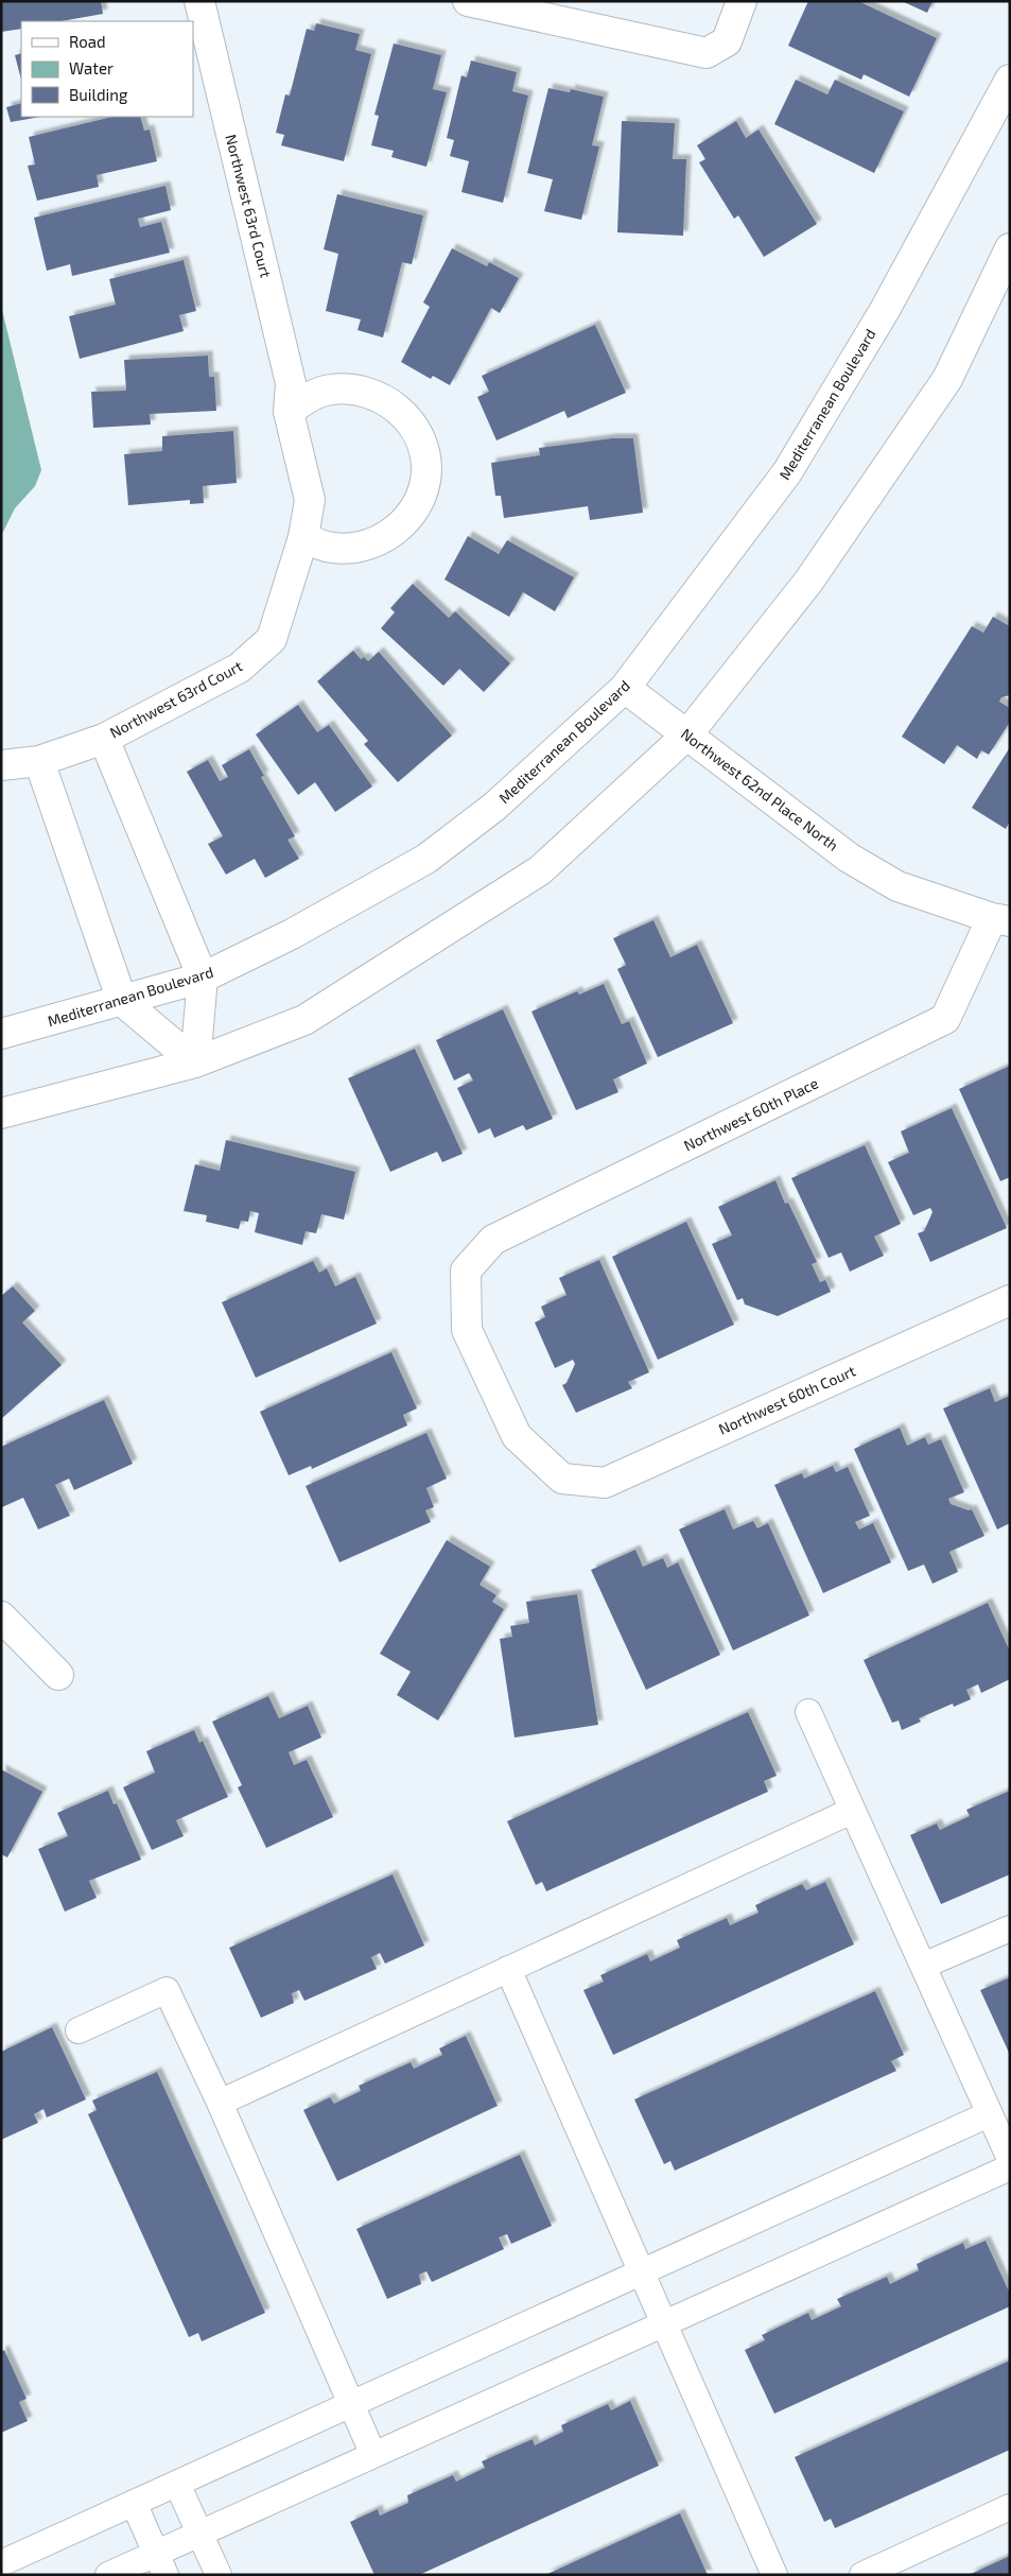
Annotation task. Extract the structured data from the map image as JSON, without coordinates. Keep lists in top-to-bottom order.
{
  "streets": {
    "street": [
      "Northwest 63rd Court",
      "Mediterranean Boulevard",
      "Northwest 62nd Place North",
      "Northwest 60th Place",
      "Northwest 60th Court"
    ]
  },
  "crossings": [
    ["Mediterranean Boulevard", "Northwest 62nd Place North"],
    ["Northwest 62nd Place North", "Northwest 60th Place"],
    ["Northwest 60th Place", "Northwest 60th Court"]
  ],
  "legend": ["Road", "Water", "Building"]
}
